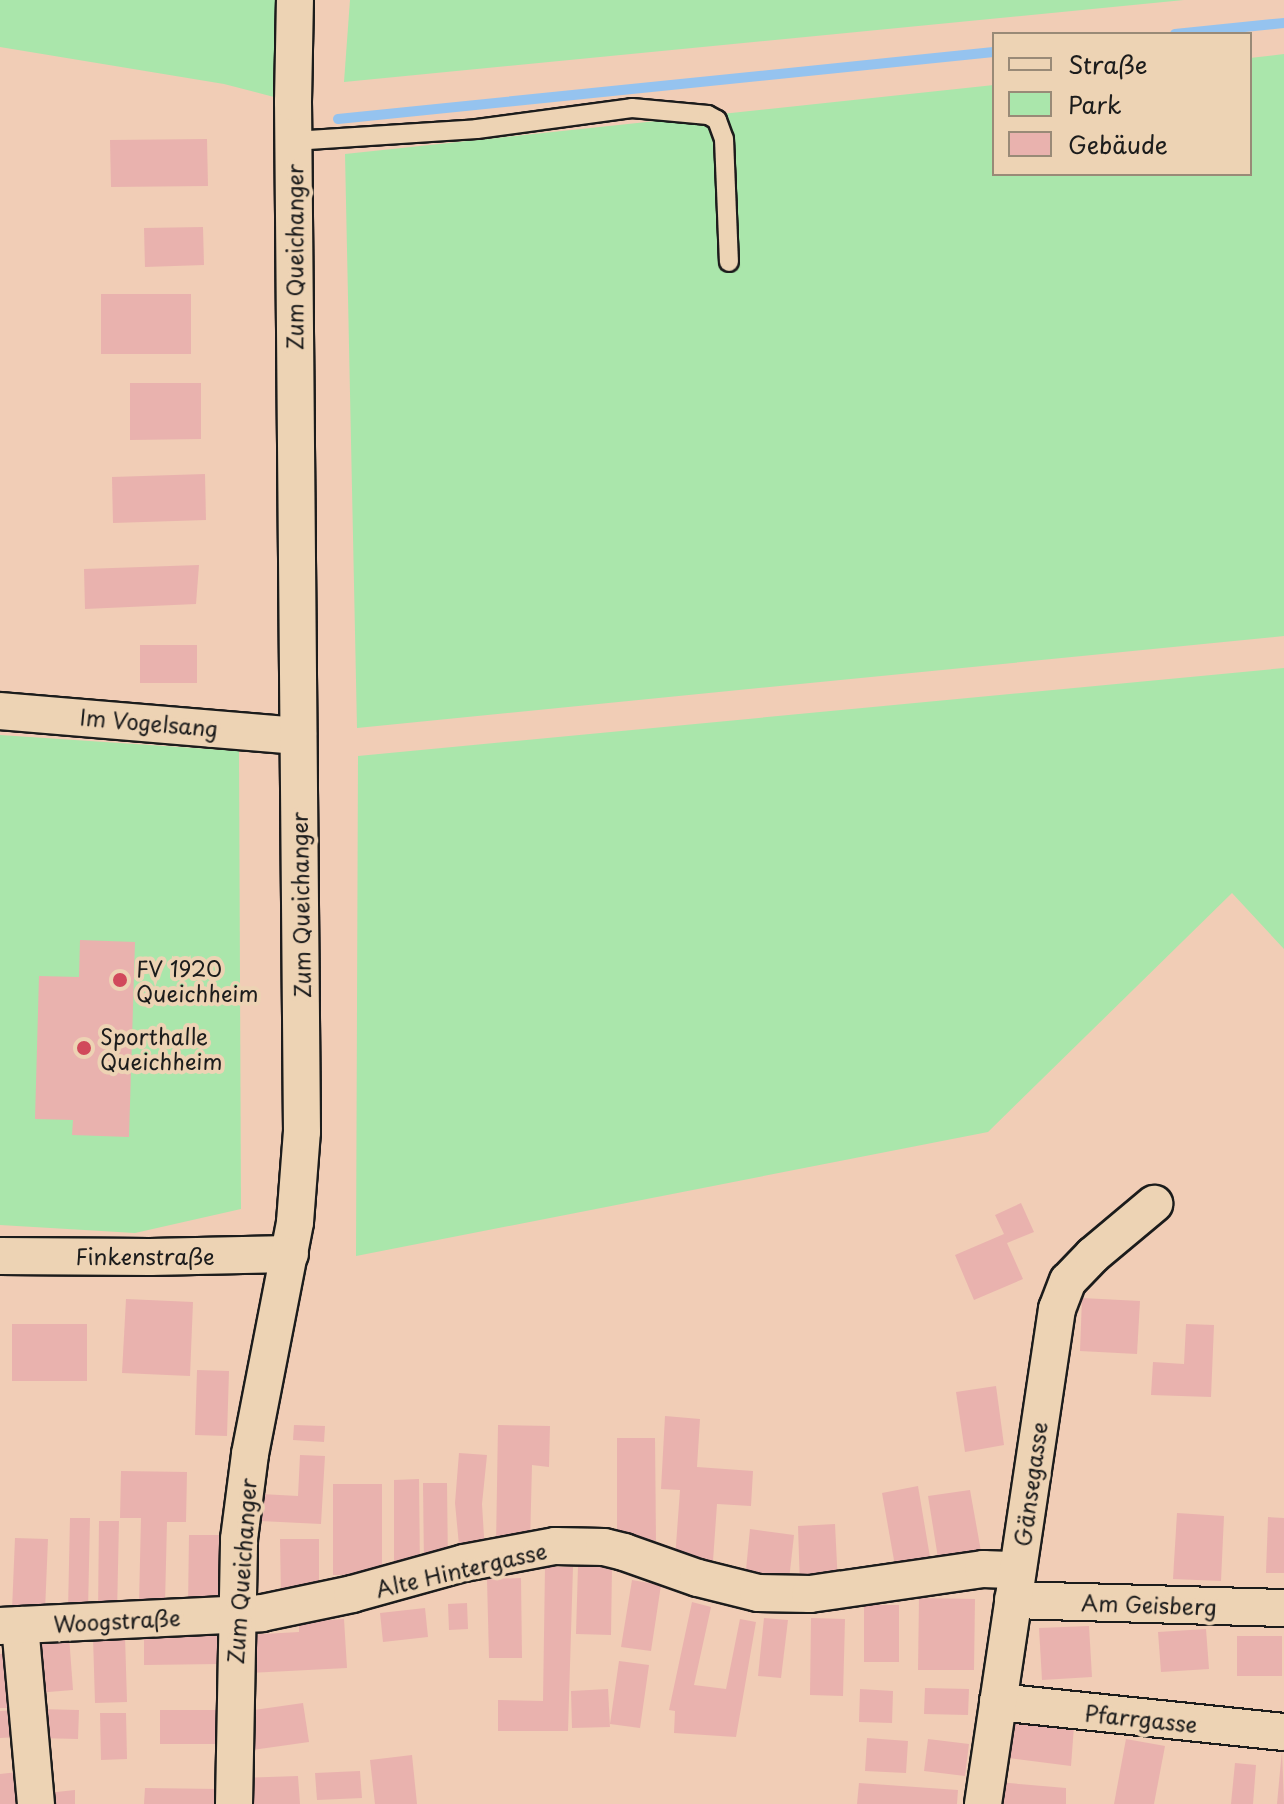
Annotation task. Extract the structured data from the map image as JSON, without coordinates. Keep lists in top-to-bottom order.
{
  "streets": {
    "street": [
      "Zum Queichanger",
      "Im Vogelsang",
      "Finkenstraße",
      "Gänsegasse",
      "Alte Hintergasse",
      "Am Geisberg",
      "Woogstraße",
      "Pfarrgasse"
    ]
  },
  "crossings": [
    ["Zum Queichanger", "Im Vogelsang"],
    ["Zum Queichanger", "Finkenstraße"],
    ["Zum Queichanger", "Alte Hintergasse"],
    ["Zum Queichanger", "Woogstraße"],
    ["Gänsegasse", "Alte Hintergasse"],
    ["Gänsegasse", "Am Geisberg"],
    ["Gänsegasse", "Pfarrgasse"],
    ["Alte Hintergasse", "Am Geisberg"],
    ["Alte Hintergasse", "Woogstraße"]
  ],
  "places": ["FV 1920 Queichheim", "Sporthalle Queichheim"],
  "legend": ["Straße", "Park", "Gebäude"]
}
